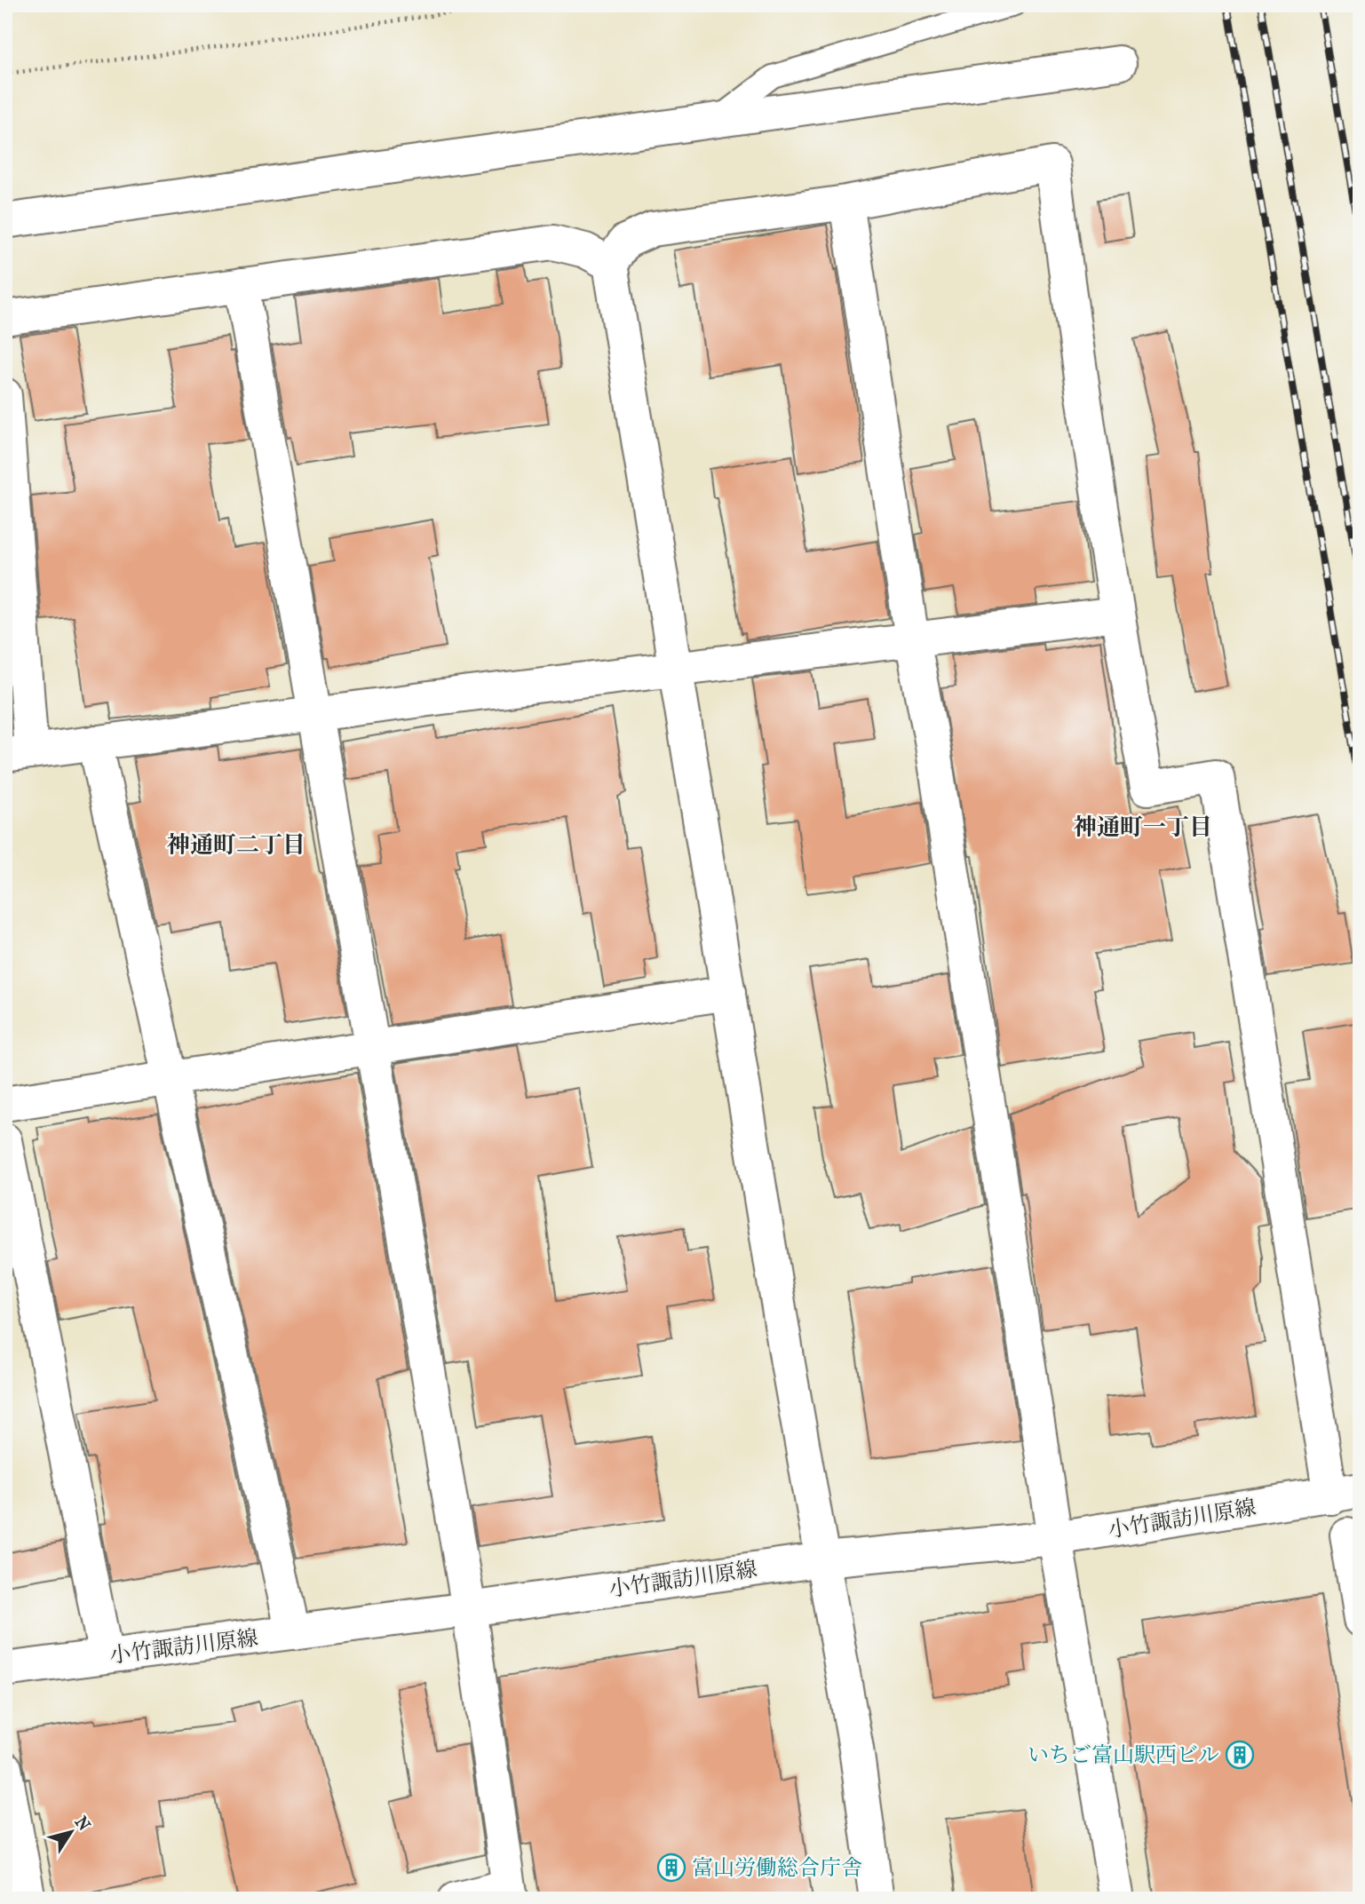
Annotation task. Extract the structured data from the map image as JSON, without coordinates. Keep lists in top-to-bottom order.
{
  "streets": {
    "street": ["小竹諏訪川原線"]
  },
  "districts": ["神通町一丁目", "神通町二丁目"],
  "places": {
    "building": ["いちご富山駅西ビル", "富山労働総合庁舎"]
  },
  "north": "top right"
}
